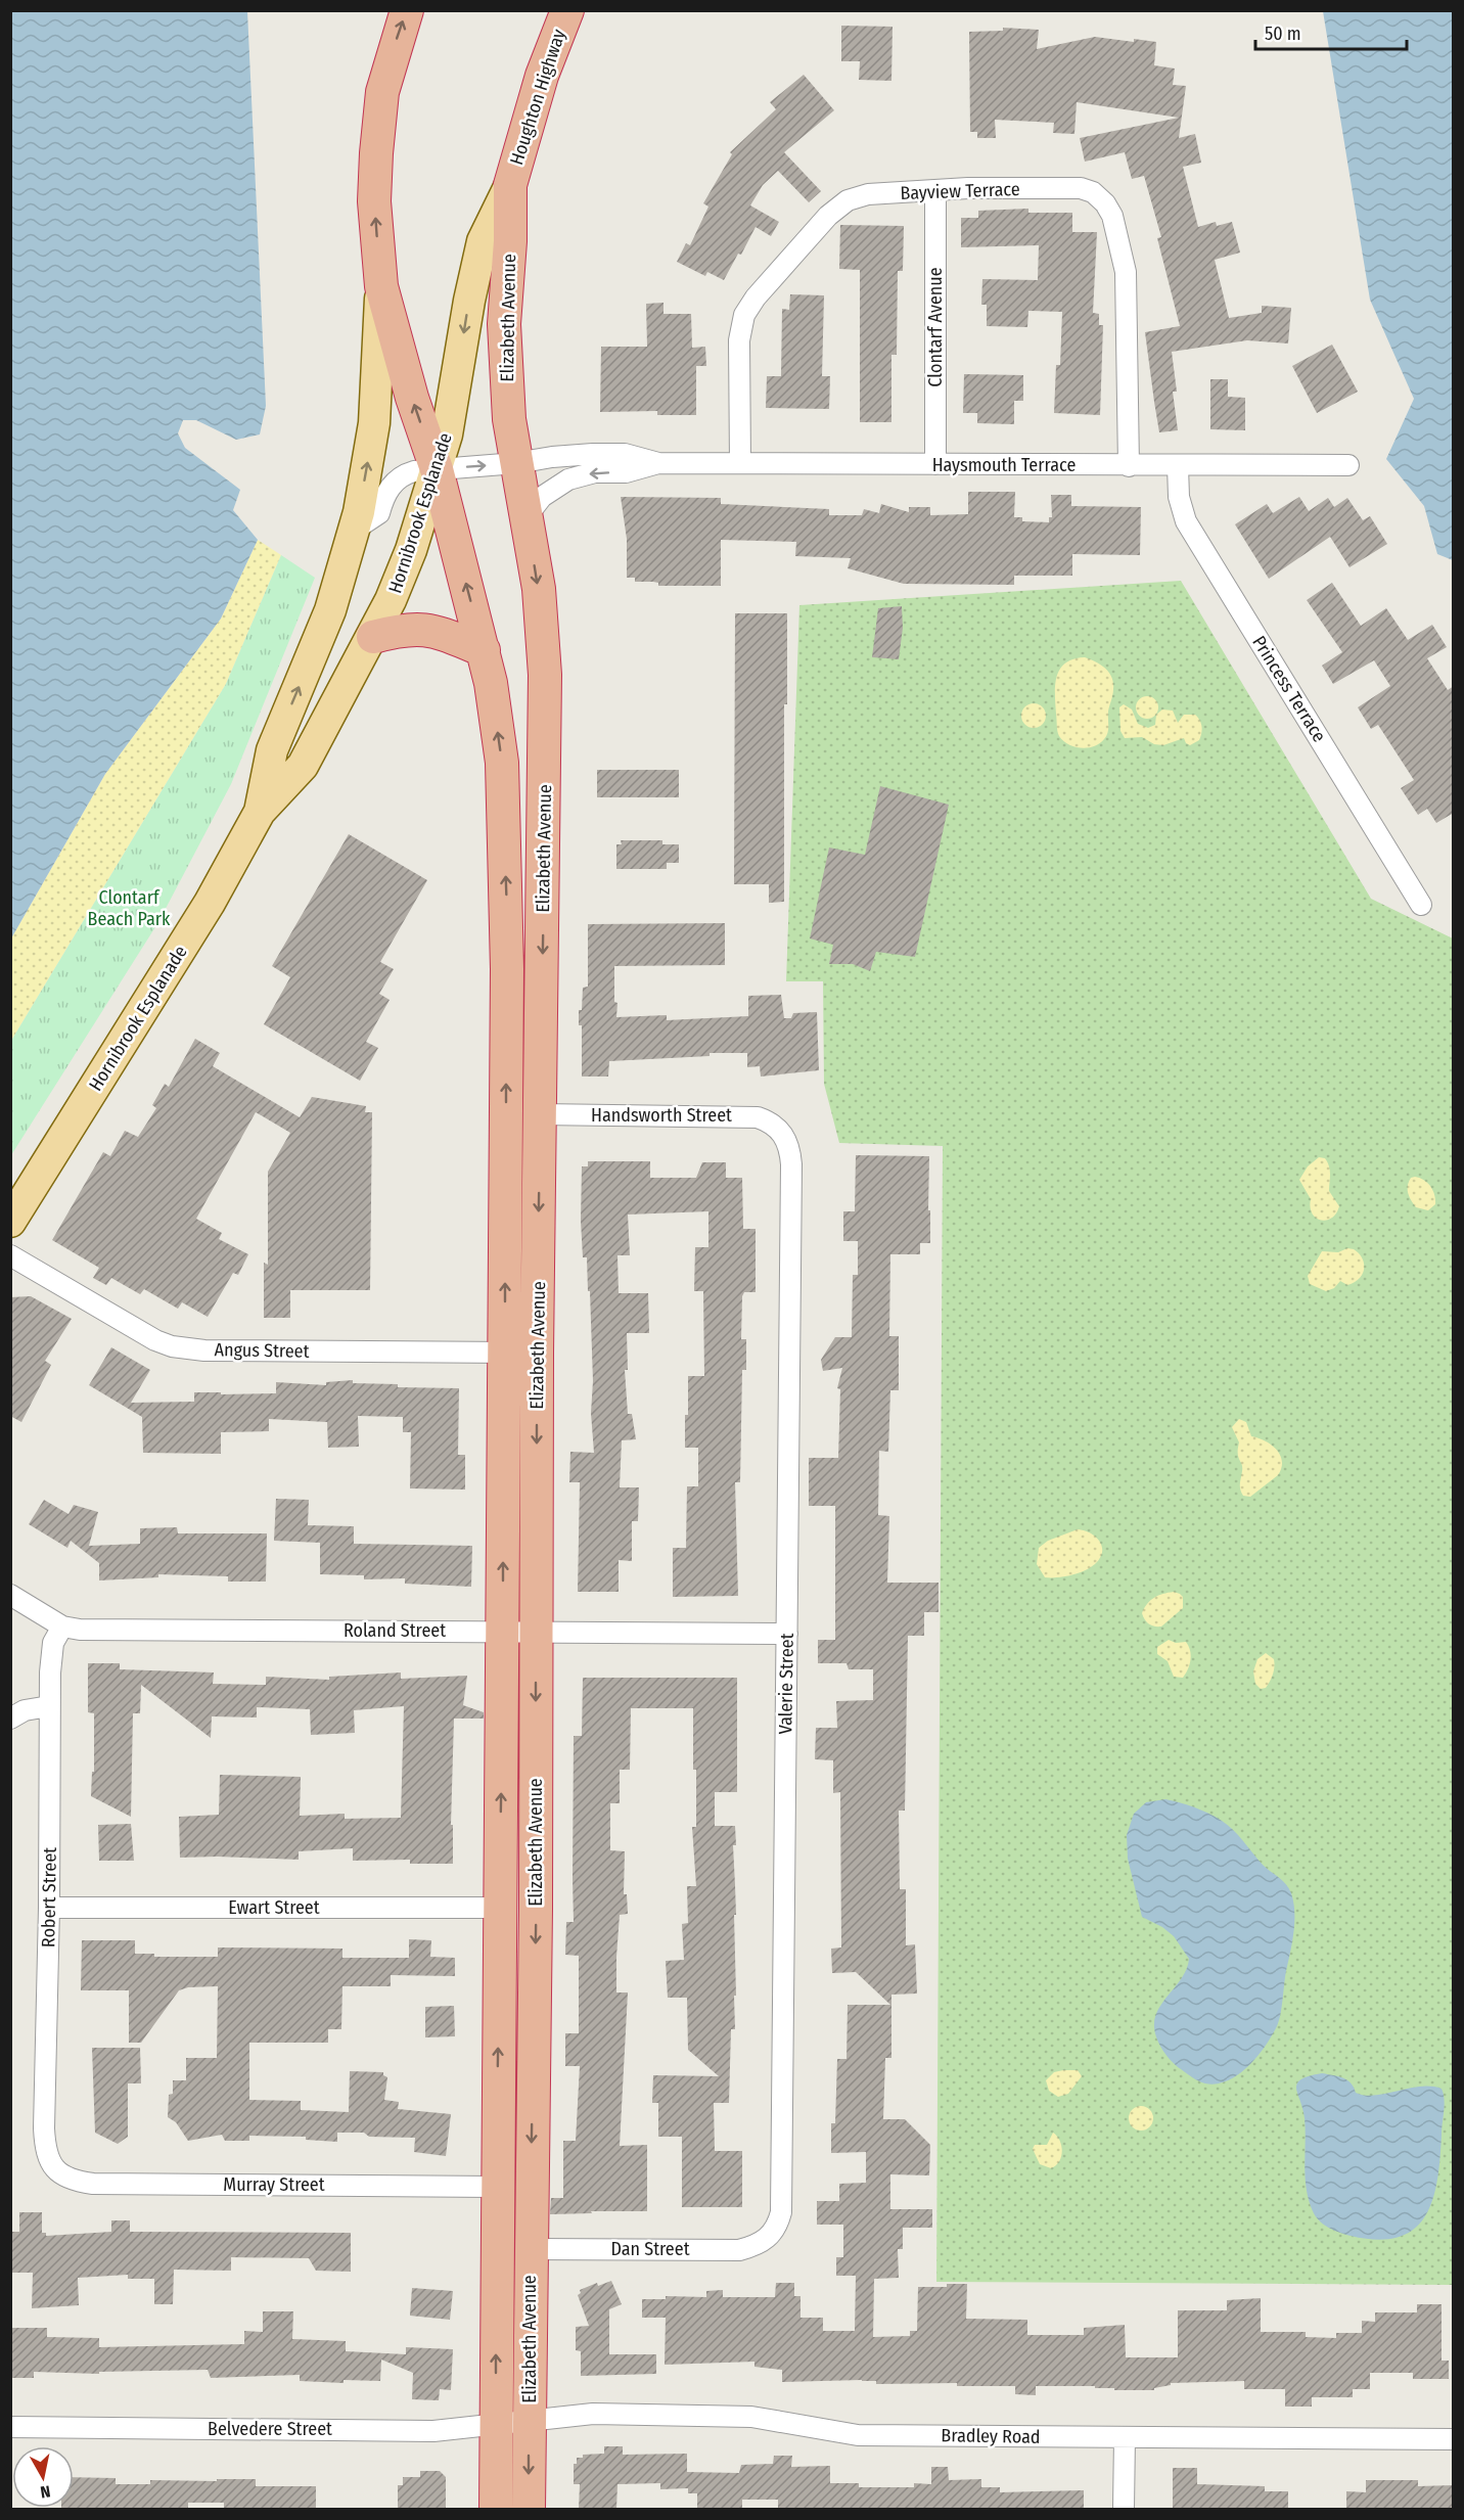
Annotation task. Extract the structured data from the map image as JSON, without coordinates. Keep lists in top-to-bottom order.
{
  "streets": {
    "highway": ["Houghton Highway", "Elizabeth Avenue"],
    "main road": ["Hornibrook Esplanade"],
    "street": [
      "Bayview Terrace",
      "Clontarf Avenue",
      "Haysmouth Terrace",
      "Princess Terrace",
      "Handsworth Street",
      "Angus Street",
      "Roland Street",
      "Valerie Street",
      "Robert Street",
      "Ewart Street",
      "Murray Street",
      "Dan Street",
      "Belvedere Street",
      "Bradley Road"
    ]
  },
  "crossings": [
    ["Houghton Highway", "Elizabeth Avenue"],
    ["Houghton Highway", "Hornibrook Esplanade"],
    ["Bayview Terrace", "Clontarf Avenue"],
    ["Bayview Terrace", "Haysmouth Terrace"],
    ["Elizabeth Avenue", "Haysmouth Terrace"],
    ["Elizabeth Avenue", "Hornibrook Esplanade"],
    ["Elizabeth Avenue", "Handsworth Street"],
    ["Elizabeth Avenue", "Angus Street"],
    ["Elizabeth Avenue", "Roland Street"],
    ["Elizabeth Avenue", "Ewart Street"],
    ["Elizabeth Avenue", "Murray Street"],
    ["Elizabeth Avenue", "Dan Street"],
    ["Elizabeth Avenue", "Belvedere Street"],
    ["Elizabeth Avenue", "Bradley Road"],
    ["Clontarf Avenue", "Haysmouth Terrace"],
    ["Haysmouth Terrace", "Hornibrook Esplanade"],
    ["Haysmouth Terrace", "Princess Terrace"],
    ["Handsworth Street", "Valerie Street"],
    ["Roland Street", "Valerie Street"],
    ["Roland Street", "Robert Street"],
    ["Valerie Street", "Dan Street"],
    ["Robert Street", "Ewart Street"],
    ["Robert Street", "Murray Street"],
    ["Belvedere Street", "Bradley Road"]
  ],
  "parks": ["Clontarf Beach Park"],
  "scale_bar": "50 m",
  "north": "bottom"
}
